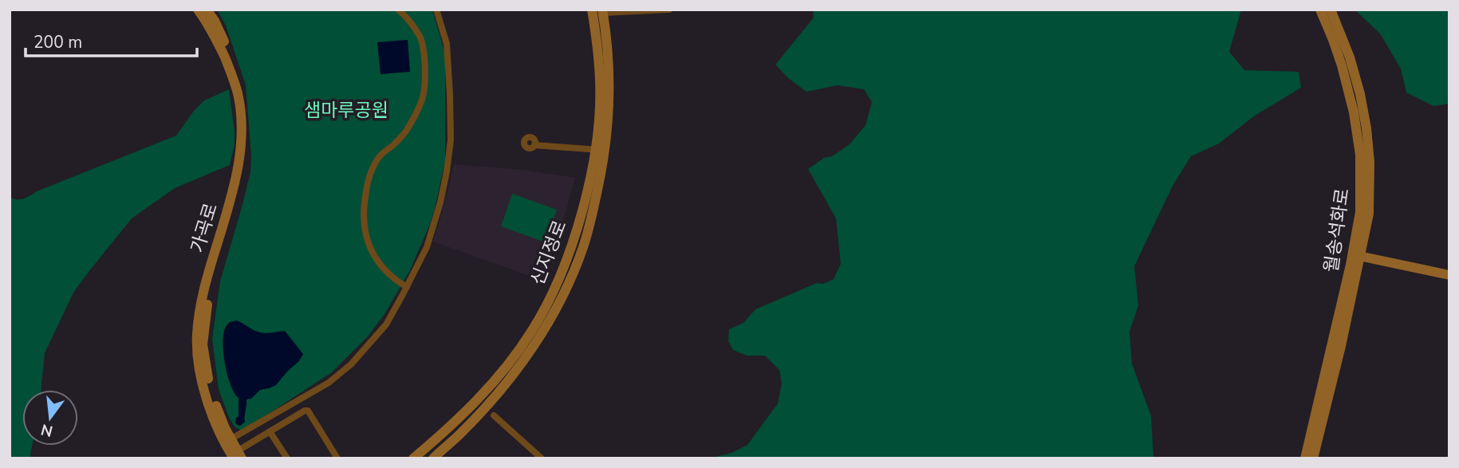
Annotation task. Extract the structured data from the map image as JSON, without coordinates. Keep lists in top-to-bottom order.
{
  "streets": {
    "street": ["가곡로", "월송석화로", "신지정로"]
  },
  "parks": ["샘마루공원"],
  "scale_bar": "200 m",
  "north": "bottom"
}
